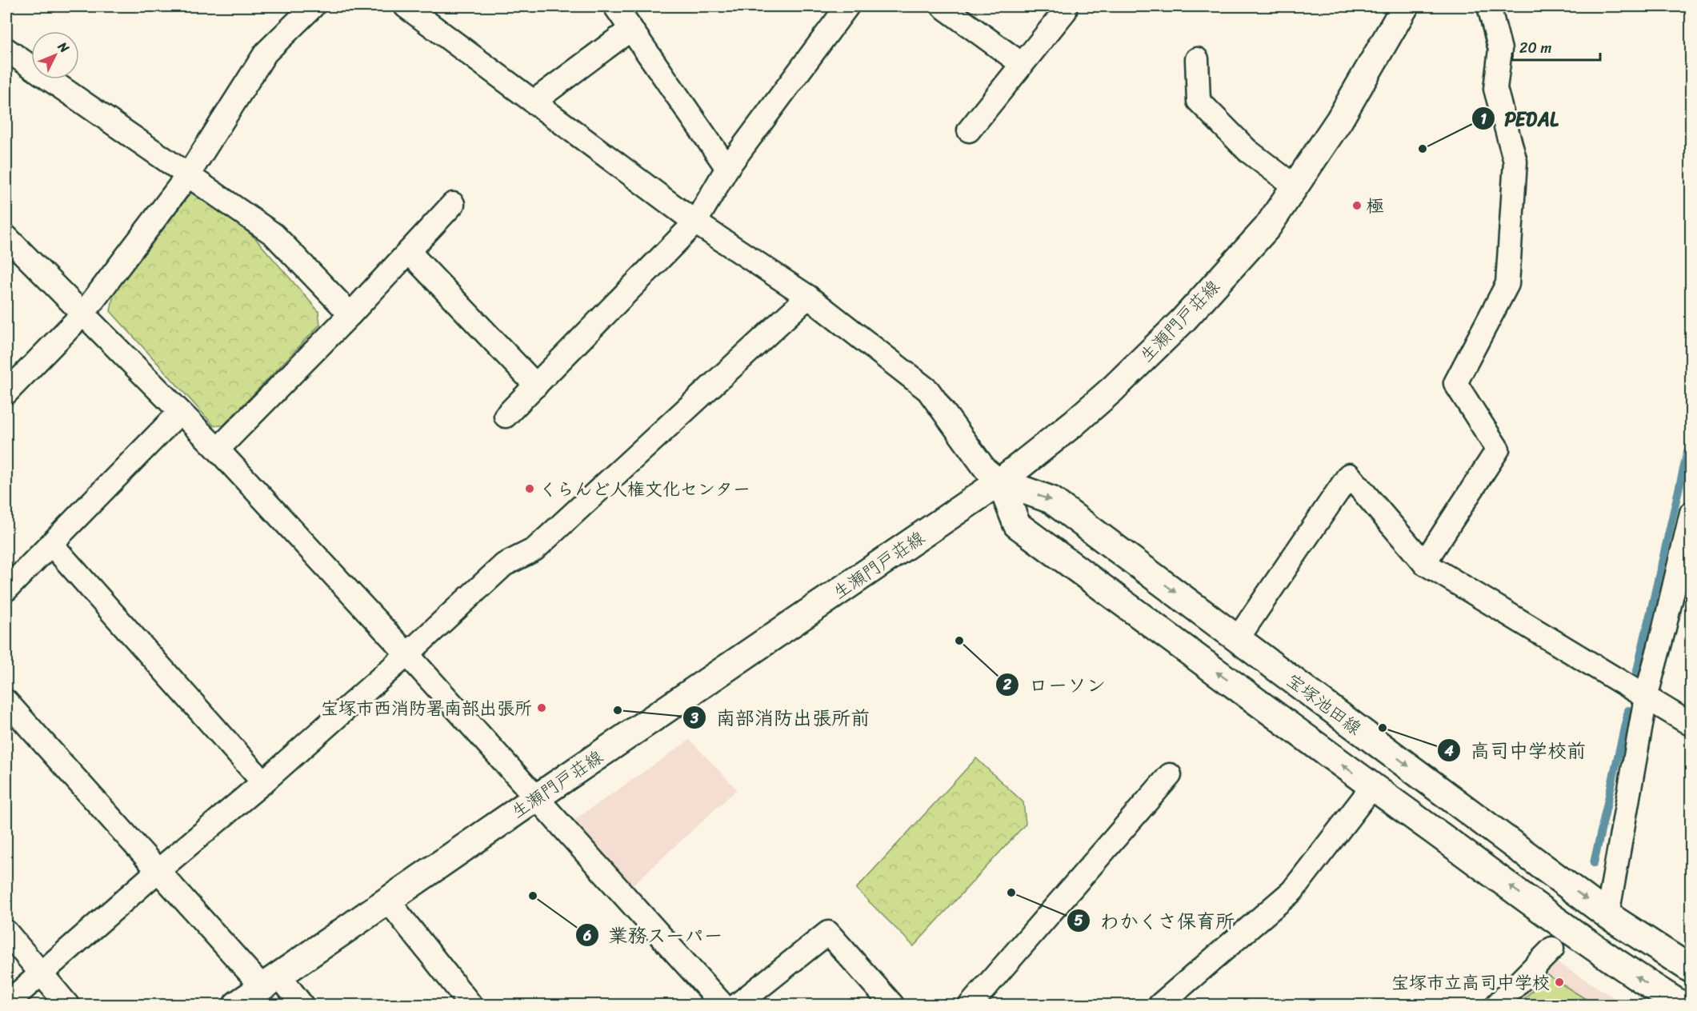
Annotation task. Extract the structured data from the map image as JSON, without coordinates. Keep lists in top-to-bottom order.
{
  "streets": {
    "street": ["生瀬門戸荘線", "宝塚池田線"]
  },
  "crossings": [
    ["生瀬門戸荘線", "宝塚池田線"]
  ],
  "places": [
    "PEDAL",
    "極",
    "くらんど人権文化センター",
    "ローソン",
    "宝塚市西消防署南部出張所",
    "南部消防出張所前",
    "高司中学校前",
    "わかくさ保育所",
    "業務スーパー",
    "宝塚市立高司中学校"
  ],
  "scale_bar": "20 m",
  "north": "top right"
}
